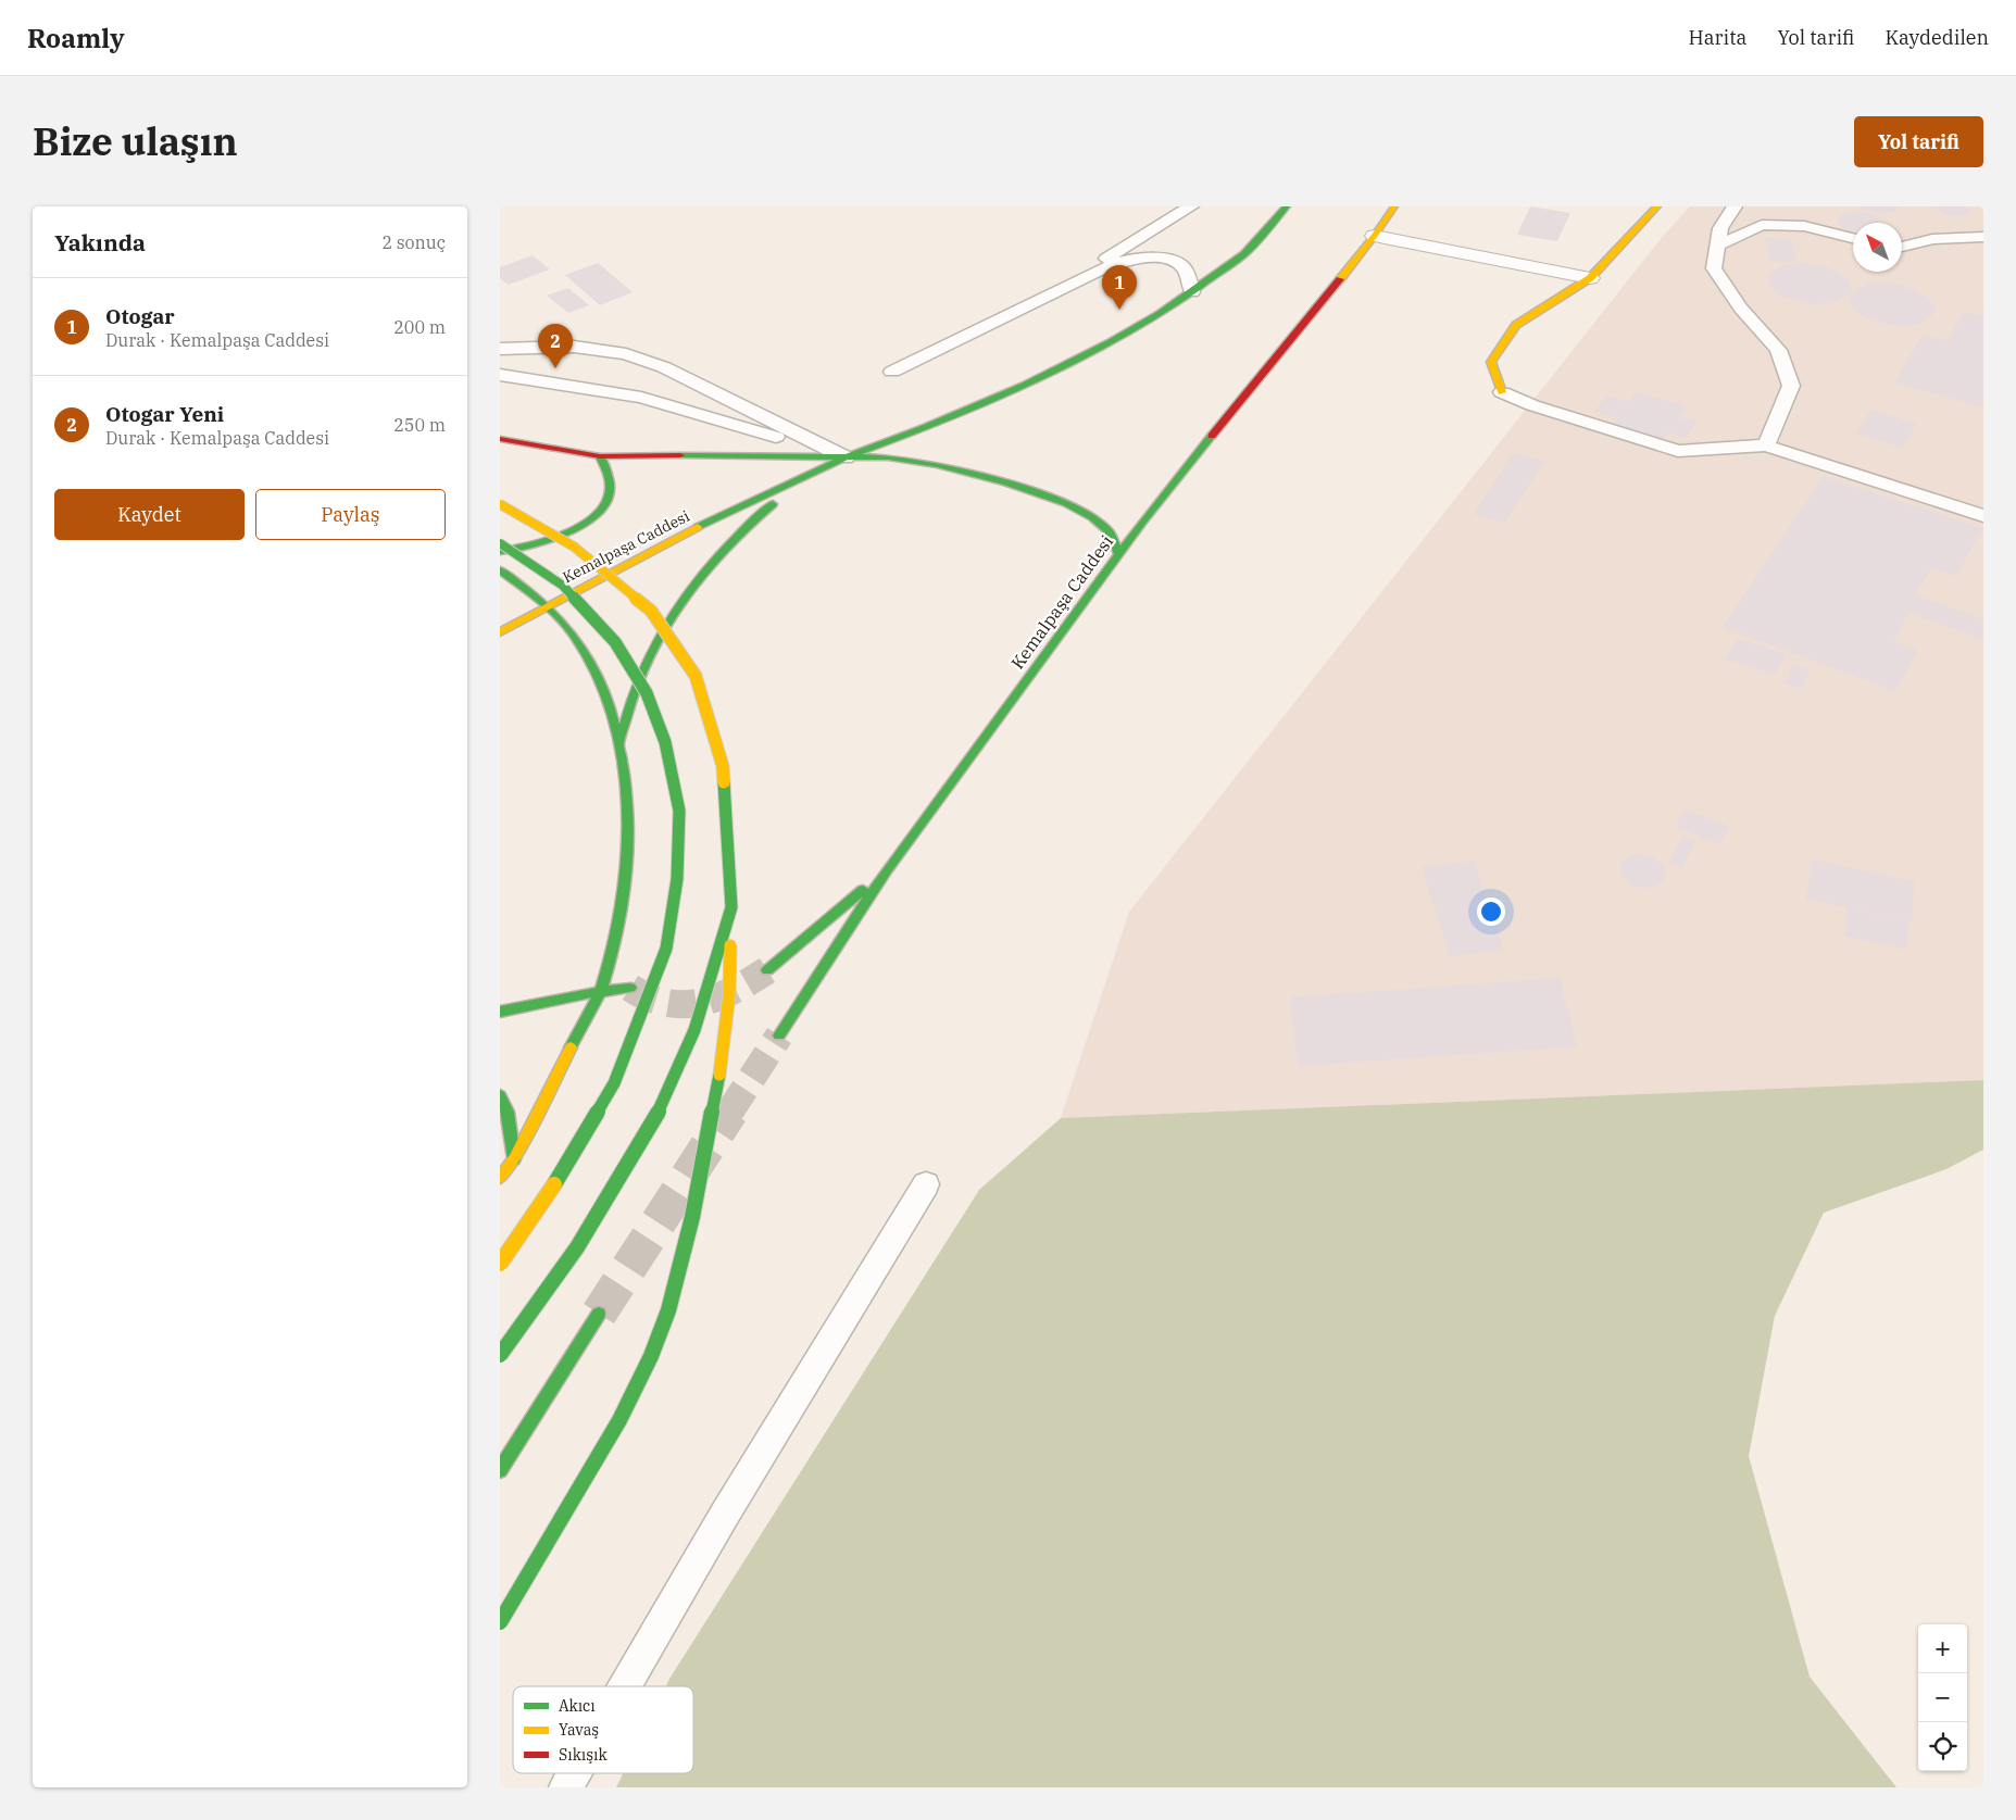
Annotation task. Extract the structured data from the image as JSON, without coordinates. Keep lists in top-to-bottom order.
{
  "streets": {
    "main road": ["Kemalpaşa Caddesi"]
  },
  "legend": ["Akıcı", "Yavaş", "Sıkışık"],
  "north": "top left",
  "page": {
    "header": "Roamly",
    "nav": ["Harita", "Yol tarifi", "Kaydedilen"],
    "title": "Bize ulaşın",
    "buttons": [
      "Yol tarifi",
      ["Kaydet", "Paylaş"]
    ],
    "heading": ["Yakında", "2 sonuç"],
    "pins": ["1", "2"],
    "list": [
      {
        "mark": "1",
        "name": "Otogar",
        "note": "Durak · Kemalpaşa Caddesi",
        "value": "200 m"
      },
      {
        "mark": "2",
        "name": "Otogar Yeni",
        "note": "Durak · Kemalpaşa Caddesi",
        "value": "250 m"
      }
    ],
    "map_buttons": ["+", "−"]
  }
}
